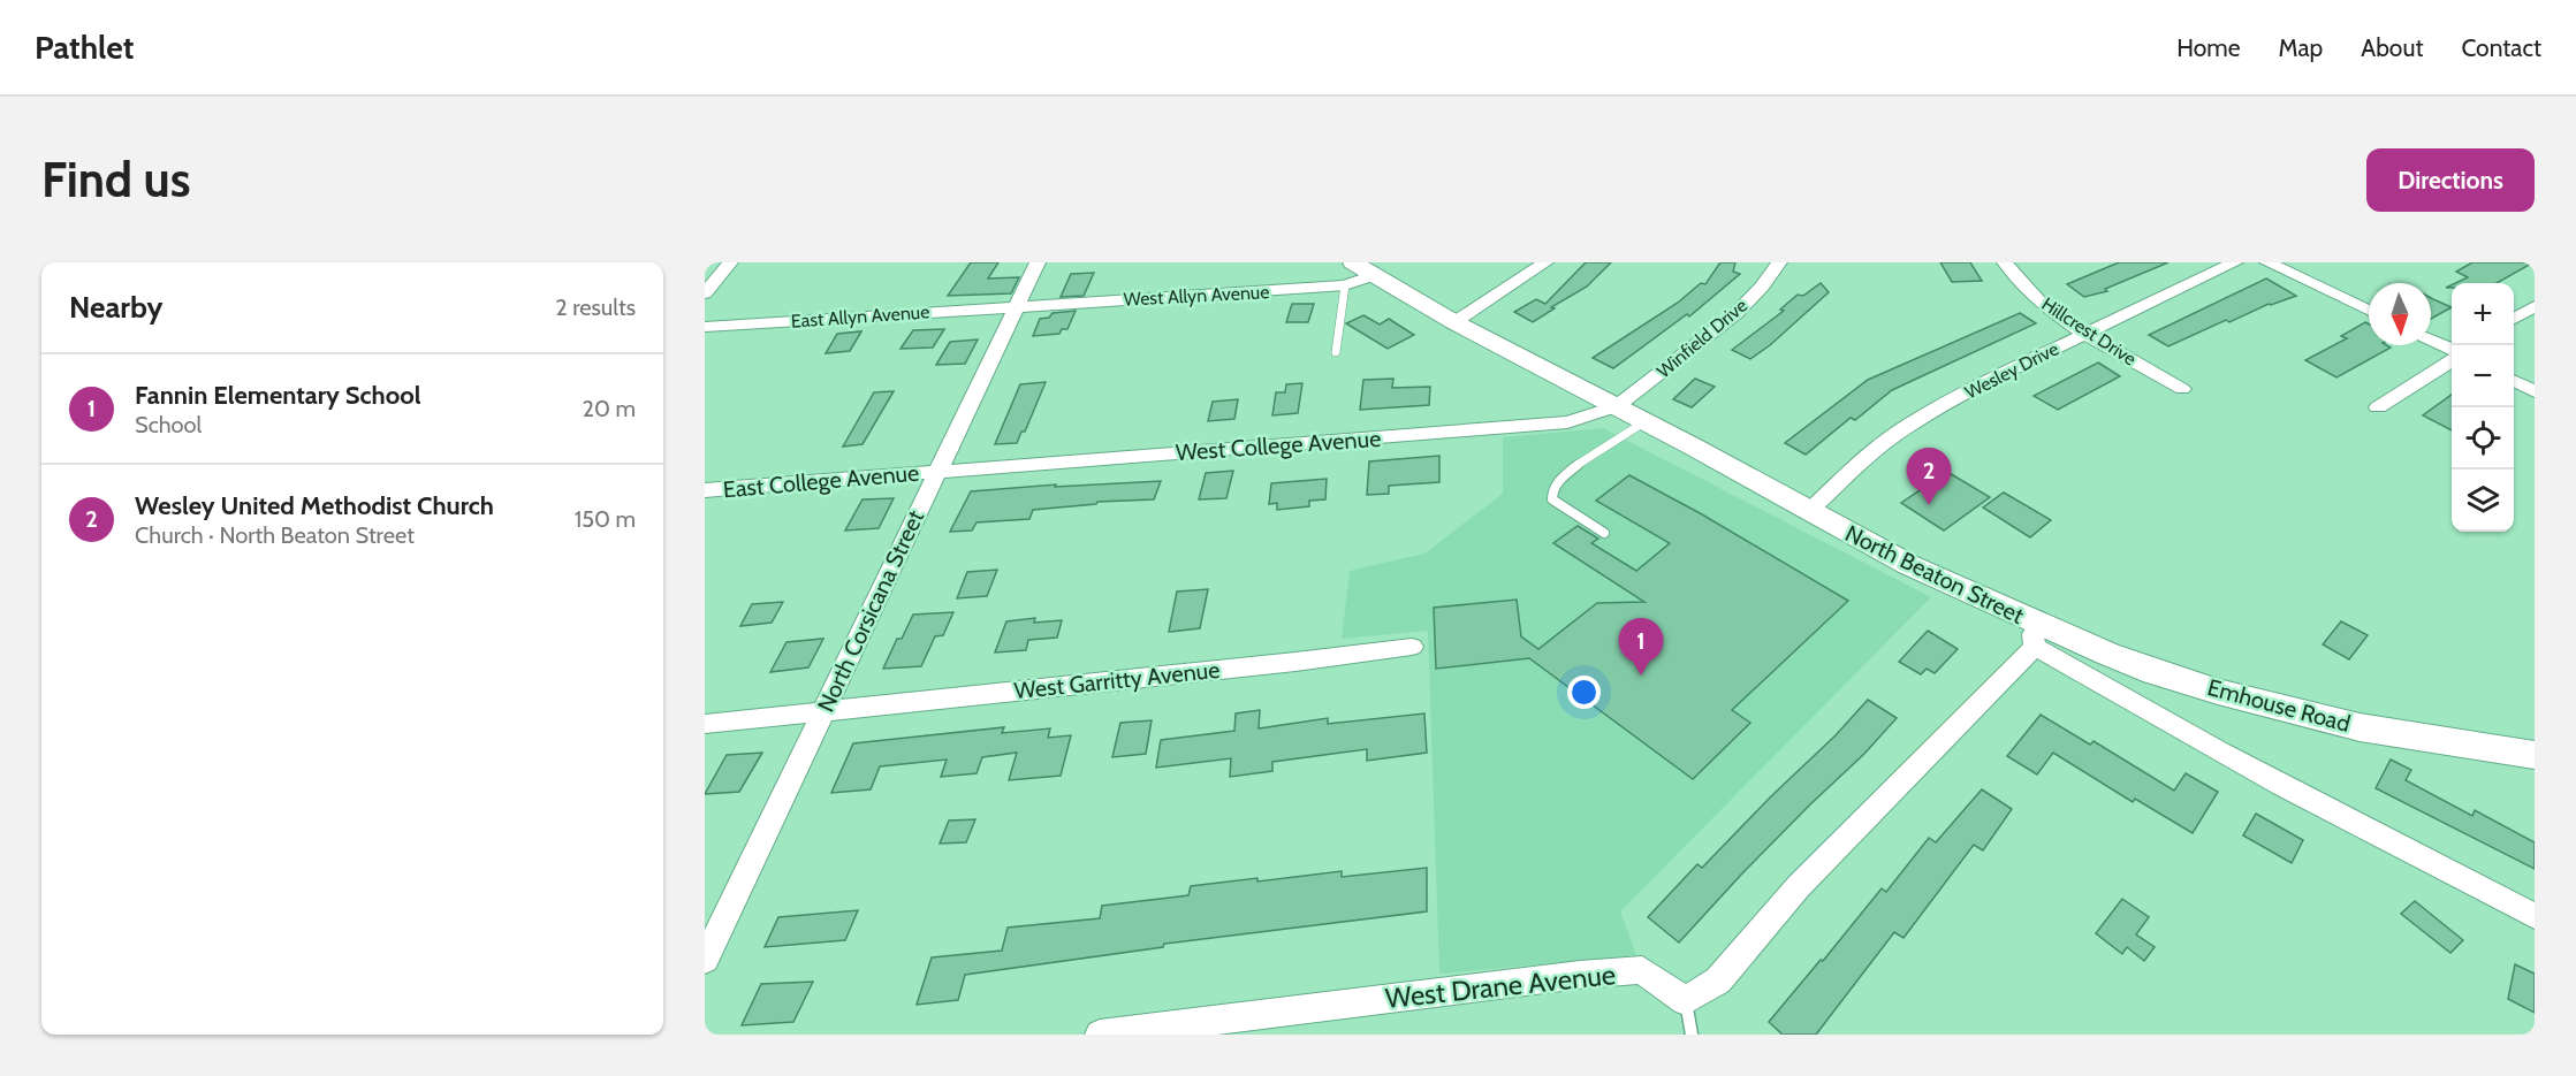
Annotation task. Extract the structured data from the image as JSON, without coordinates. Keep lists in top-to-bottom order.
{
  "streets": {
    "main road": ["North Beaton Street", "Emhouse Road"],
    "street": [
      "West Allyn Avenue",
      "East Allyn Avenue",
      "Hillcrest Drive",
      "Winfield Drive",
      "Wesley Drive",
      "West College Avenue",
      "East College Avenue",
      "North Corsicana Street",
      "West Garritty Avenue",
      "West Drane Avenue"
    ]
  },
  "crossings": [
    ["West Allyn Avenue", "East Allyn Avenue"],
    ["West Allyn Avenue", "North Beaton Street"],
    ["West Allyn Avenue", "North Corsicana Street"],
    ["East Allyn Avenue", "North Corsicana Street"],
    ["Hillcrest Drive", "Wesley Drive"],
    ["Winfield Drive", "West College Avenue"],
    ["Winfield Drive", "North Beaton Street"],
    ["Wesley Drive", "North Beaton Street"],
    ["West College Avenue", "East College Avenue"],
    ["West College Avenue", "North Beaton Street"],
    ["West College Avenue", "North Corsicana Street"],
    ["East College Avenue", "North Corsicana Street"],
    ["North Beaton Street", "Emhouse Road"],
    ["North Corsicana Street", "West Garritty Avenue"]
  ],
  "north": "bottom",
  "page": {
    "header": "Pathlet",
    "nav": [
      "Home",
      "Map",
      "About",
      "Contact"
    ],
    "buttons": "Directions",
    "title": "Find us",
    "heading": ["Nearby", "2 results"],
    "map_buttons": ["+", "−"],
    "list": [
      {
        "mark": "1",
        "name": "Fannin Elementary School",
        "note": "School",
        "value": "20 m"
      },
      {
        "mark": "2",
        "name": "Wesley United Methodist Church",
        "note": "Church · North Beaton Street",
        "value": "150 m"
      }
    ],
    "pins": ["2", "1"]
  }
}
